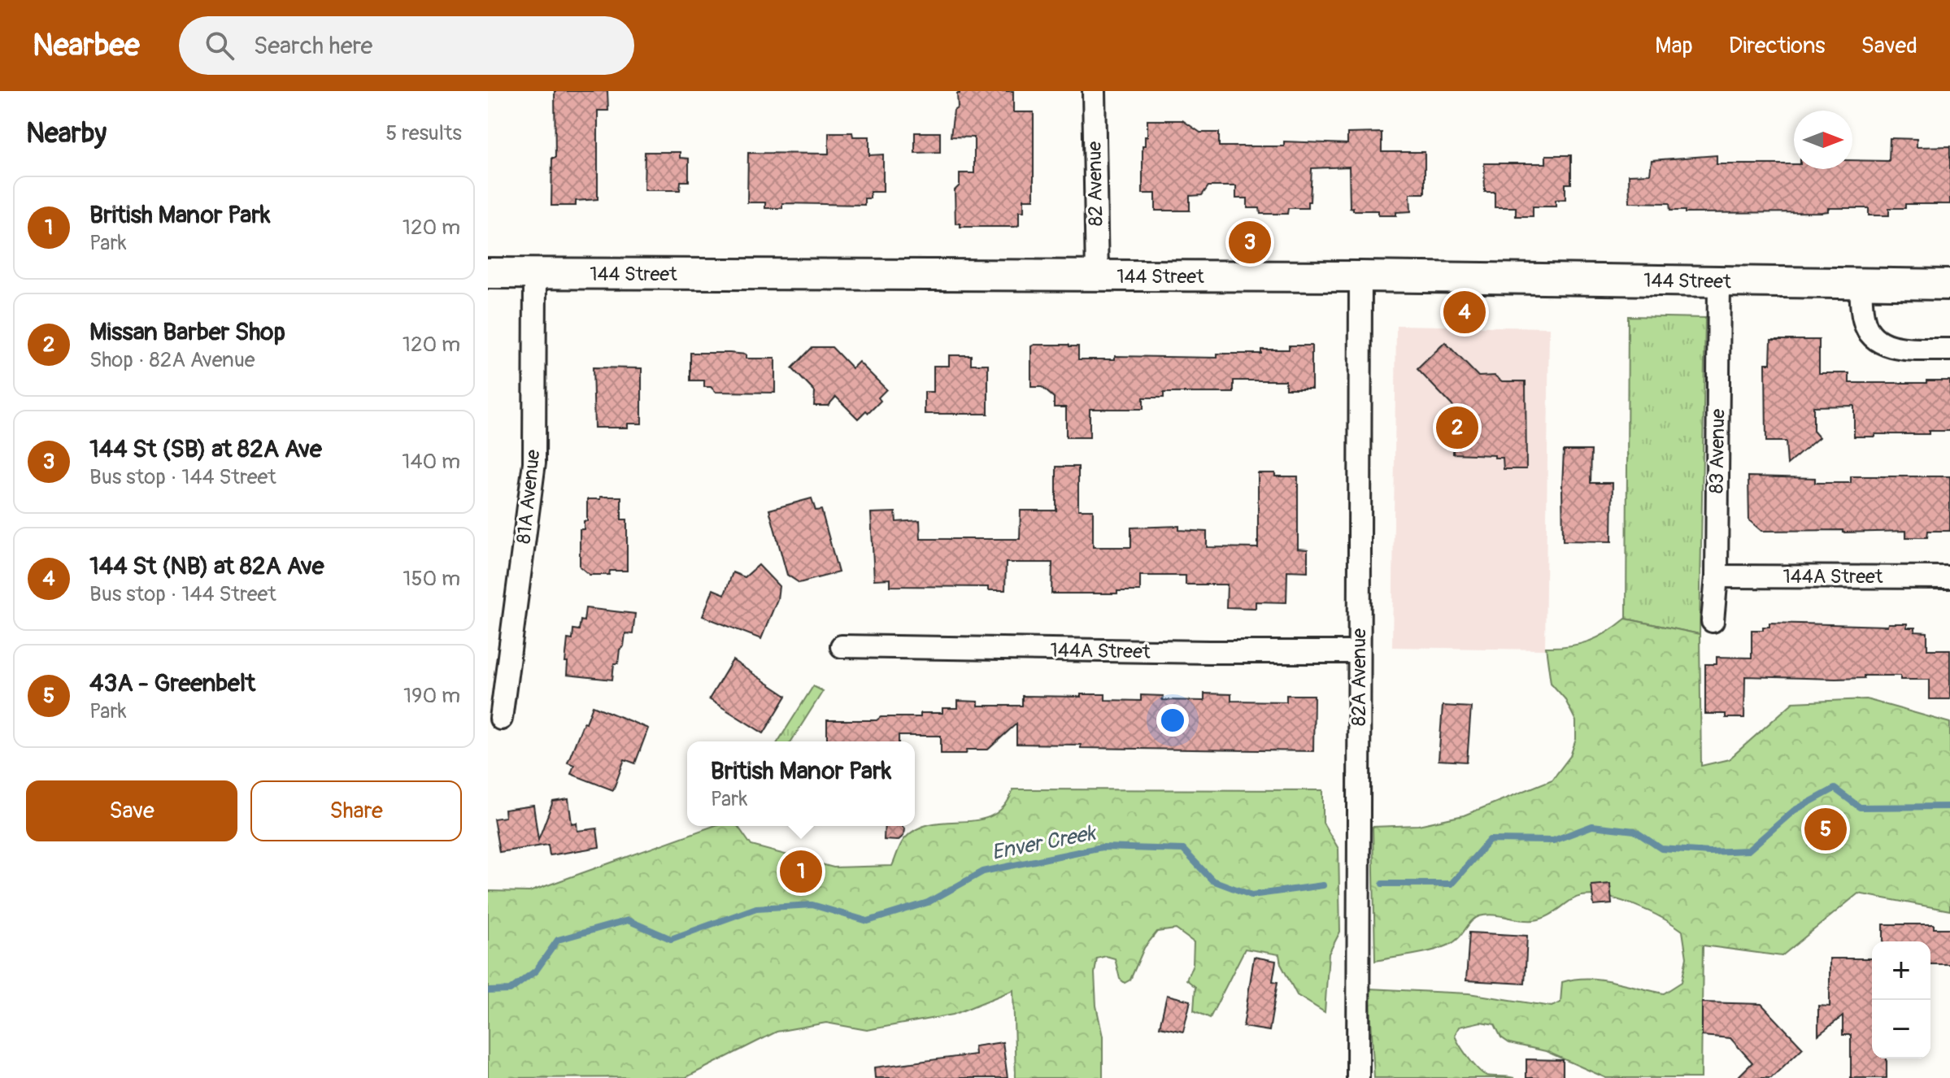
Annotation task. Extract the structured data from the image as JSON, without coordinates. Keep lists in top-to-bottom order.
{
  "streets": {
    "main road": ["144 Street"],
    "street": [
      "82 Avenue",
      "83 Avenue",
      "81A Avenue",
      "144A Street",
      "82A Avenue"
    ]
  },
  "crossings": [
    ["82 Avenue", "144 Street"],
    ["144 Street", "83 Avenue"],
    ["144 Street", "81A Avenue"],
    ["144 Street", "82A Avenue"],
    ["83 Avenue", "144A Street"],
    ["144A Street", "82A Avenue"]
  ],
  "water": ["Enver Creek"],
  "north": "right",
  "page": {
    "header": "Nearbee",
    "search": "Search here",
    "nav": ["Map", "Directions", "Saved"],
    "heading": ["Nearby", "5 results"],
    "list": [
      {
        "mark": "1",
        "name": "British Manor Park",
        "note": "Park",
        "value": "120 m"
      },
      {
        "mark": "2",
        "name": "Missan Barber Shop",
        "note": "Shop · 82A Avenue",
        "value": "120 m"
      },
      {
        "mark": "3",
        "name": "144 St (SB) at 82A Ave",
        "note": "Bus stop · 144 Street",
        "value": "140 m"
      },
      {
        "mark": "4",
        "name": "144 St (NB) at 82A Ave",
        "note": "Bus stop · 144 Street",
        "value": "150 m"
      },
      {
        "mark": "5",
        "name": "43A - Greenbelt",
        "note": "Park",
        "value": "190 m"
      }
    ],
    "pins": [
      "3",
      "4",
      "2",
      "5",
      "1"
    ],
    "popup": ["British Manor Park", "Park"],
    "buttons": ["Save", "Share"],
    "map_buttons": ["+", "−"]
  }
}
